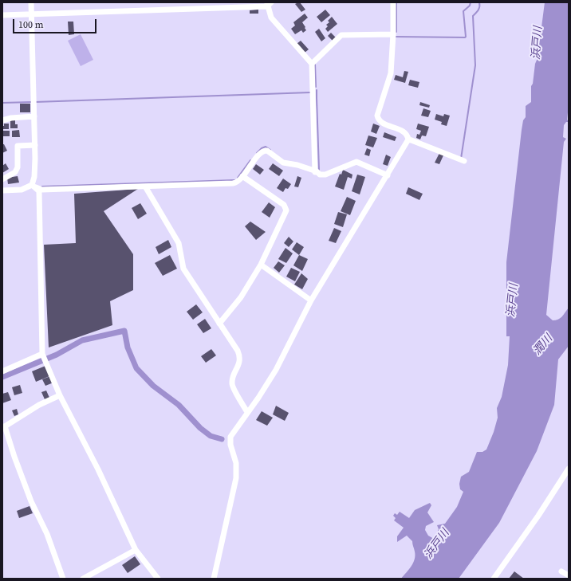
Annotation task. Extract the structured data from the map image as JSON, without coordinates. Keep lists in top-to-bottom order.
{
  "water": ["浜戸川", "潤川"],
  "scale_bar": "100 m"
}
